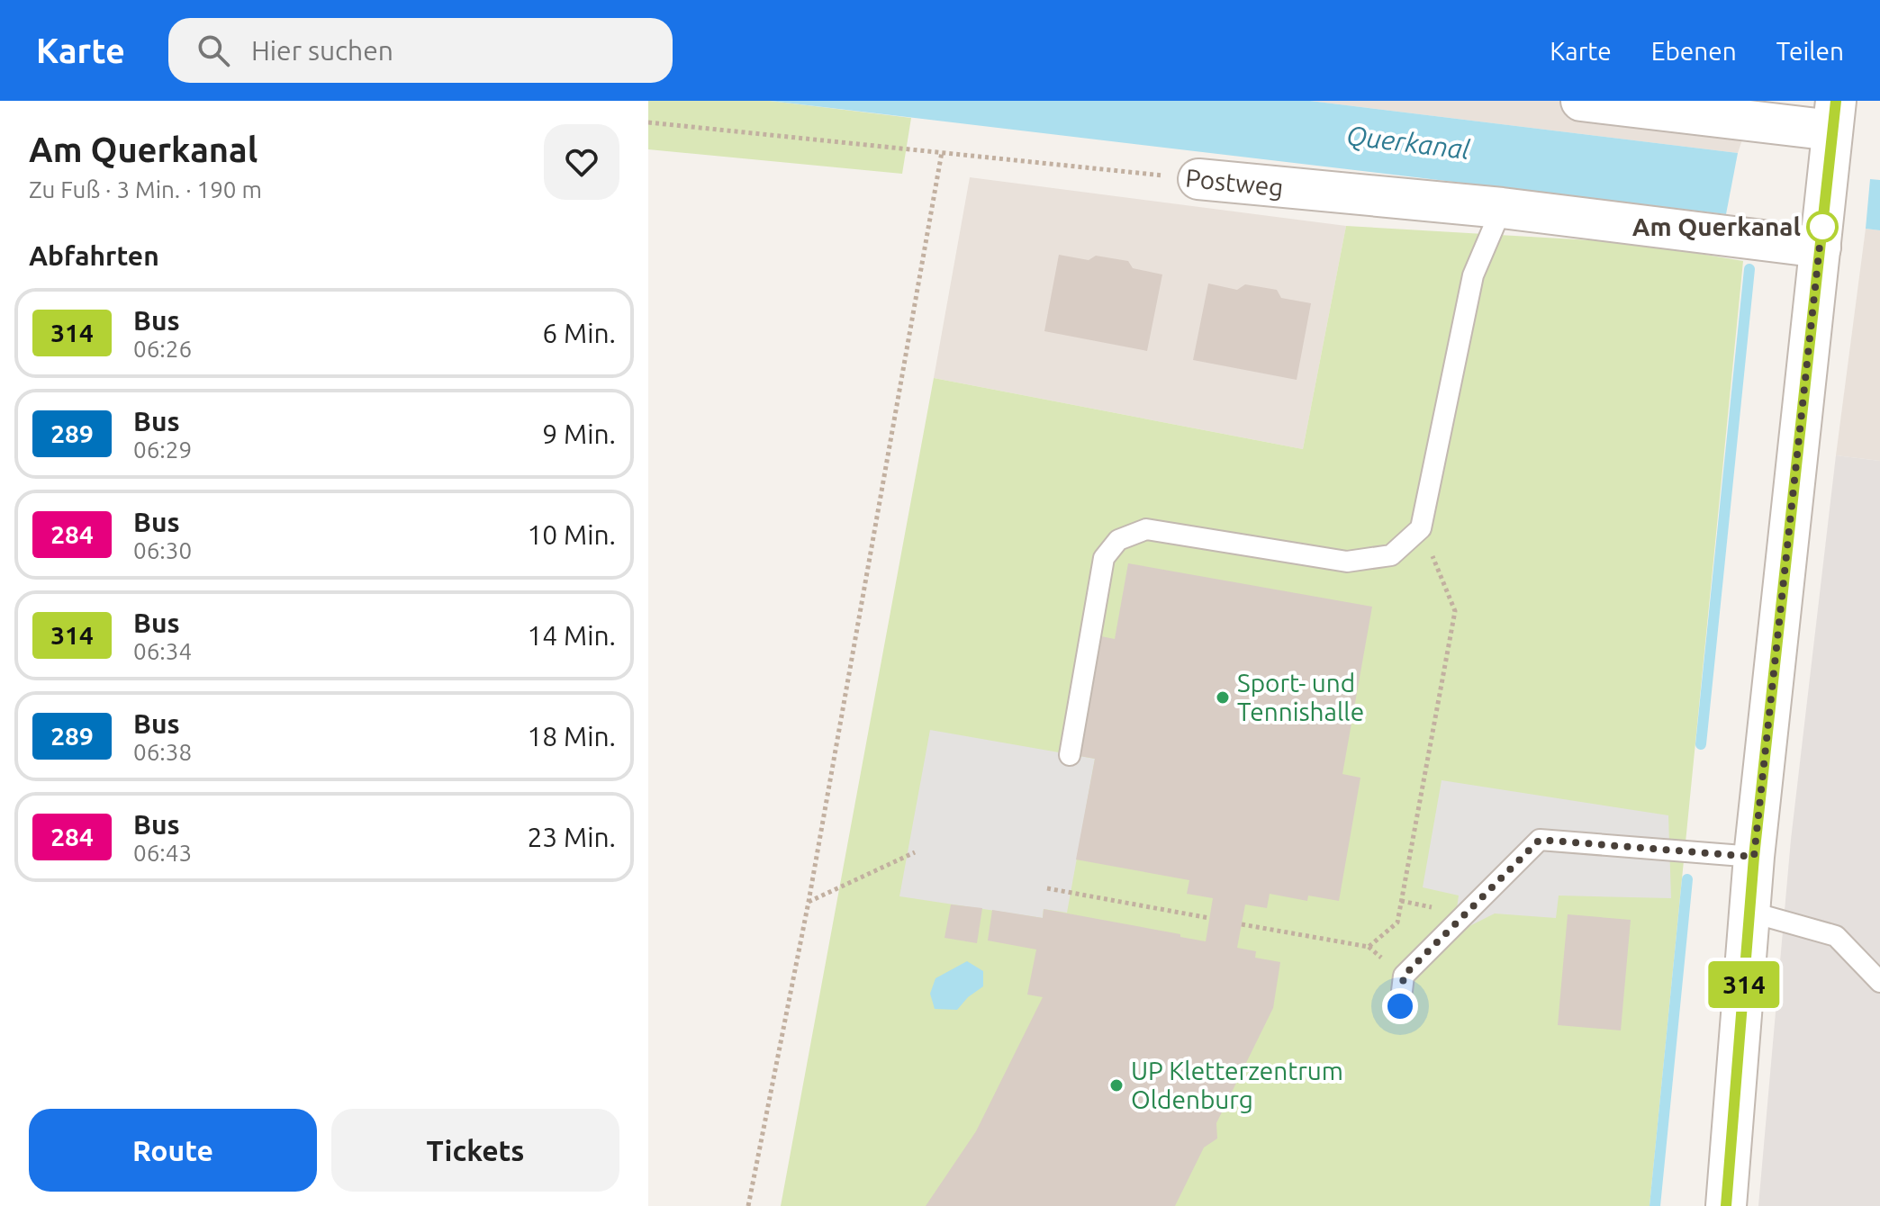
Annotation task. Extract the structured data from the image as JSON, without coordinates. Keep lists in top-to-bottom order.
{
  "streets": {
    "street": ["Postweg"]
  },
  "water": ["Querkanal"],
  "places": ["Am Querkanal", "Sport- und Tennishalle", "UP Kletterzentrum Oldenburg"],
  "lines": ["bus line 314"],
  "page": {
    "header": "Karte",
    "search": "Hier suchen",
    "nav": ["Karte", "Ebenen", "Teilen"],
    "heading": [
      ["Am Querkanal", "Zu Fuß · 3 Min. · 190 m"],
      "Abfahrten"
    ],
    "on_map": "314",
    "list": [
      {
        "mark": "314",
        "name": "Bus",
        "note": "06:26",
        "value": "6 Min."
      },
      {
        "mark": "289",
        "name": "Bus",
        "note": "06:29",
        "value": "9 Min."
      },
      {
        "mark": "284",
        "name": "Bus",
        "note": "06:30",
        "value": "10 Min."
      },
      {
        "mark": "314",
        "name": "Bus",
        "note": "06:34",
        "value": "14 Min."
      },
      {
        "mark": "289",
        "name": "Bus",
        "note": "06:38",
        "value": "18 Min."
      },
      {
        "mark": "284",
        "name": "Bus",
        "note": "06:43",
        "value": "23 Min."
      }
    ],
    "buttons": ["Route", "Tickets"]
  }
}
